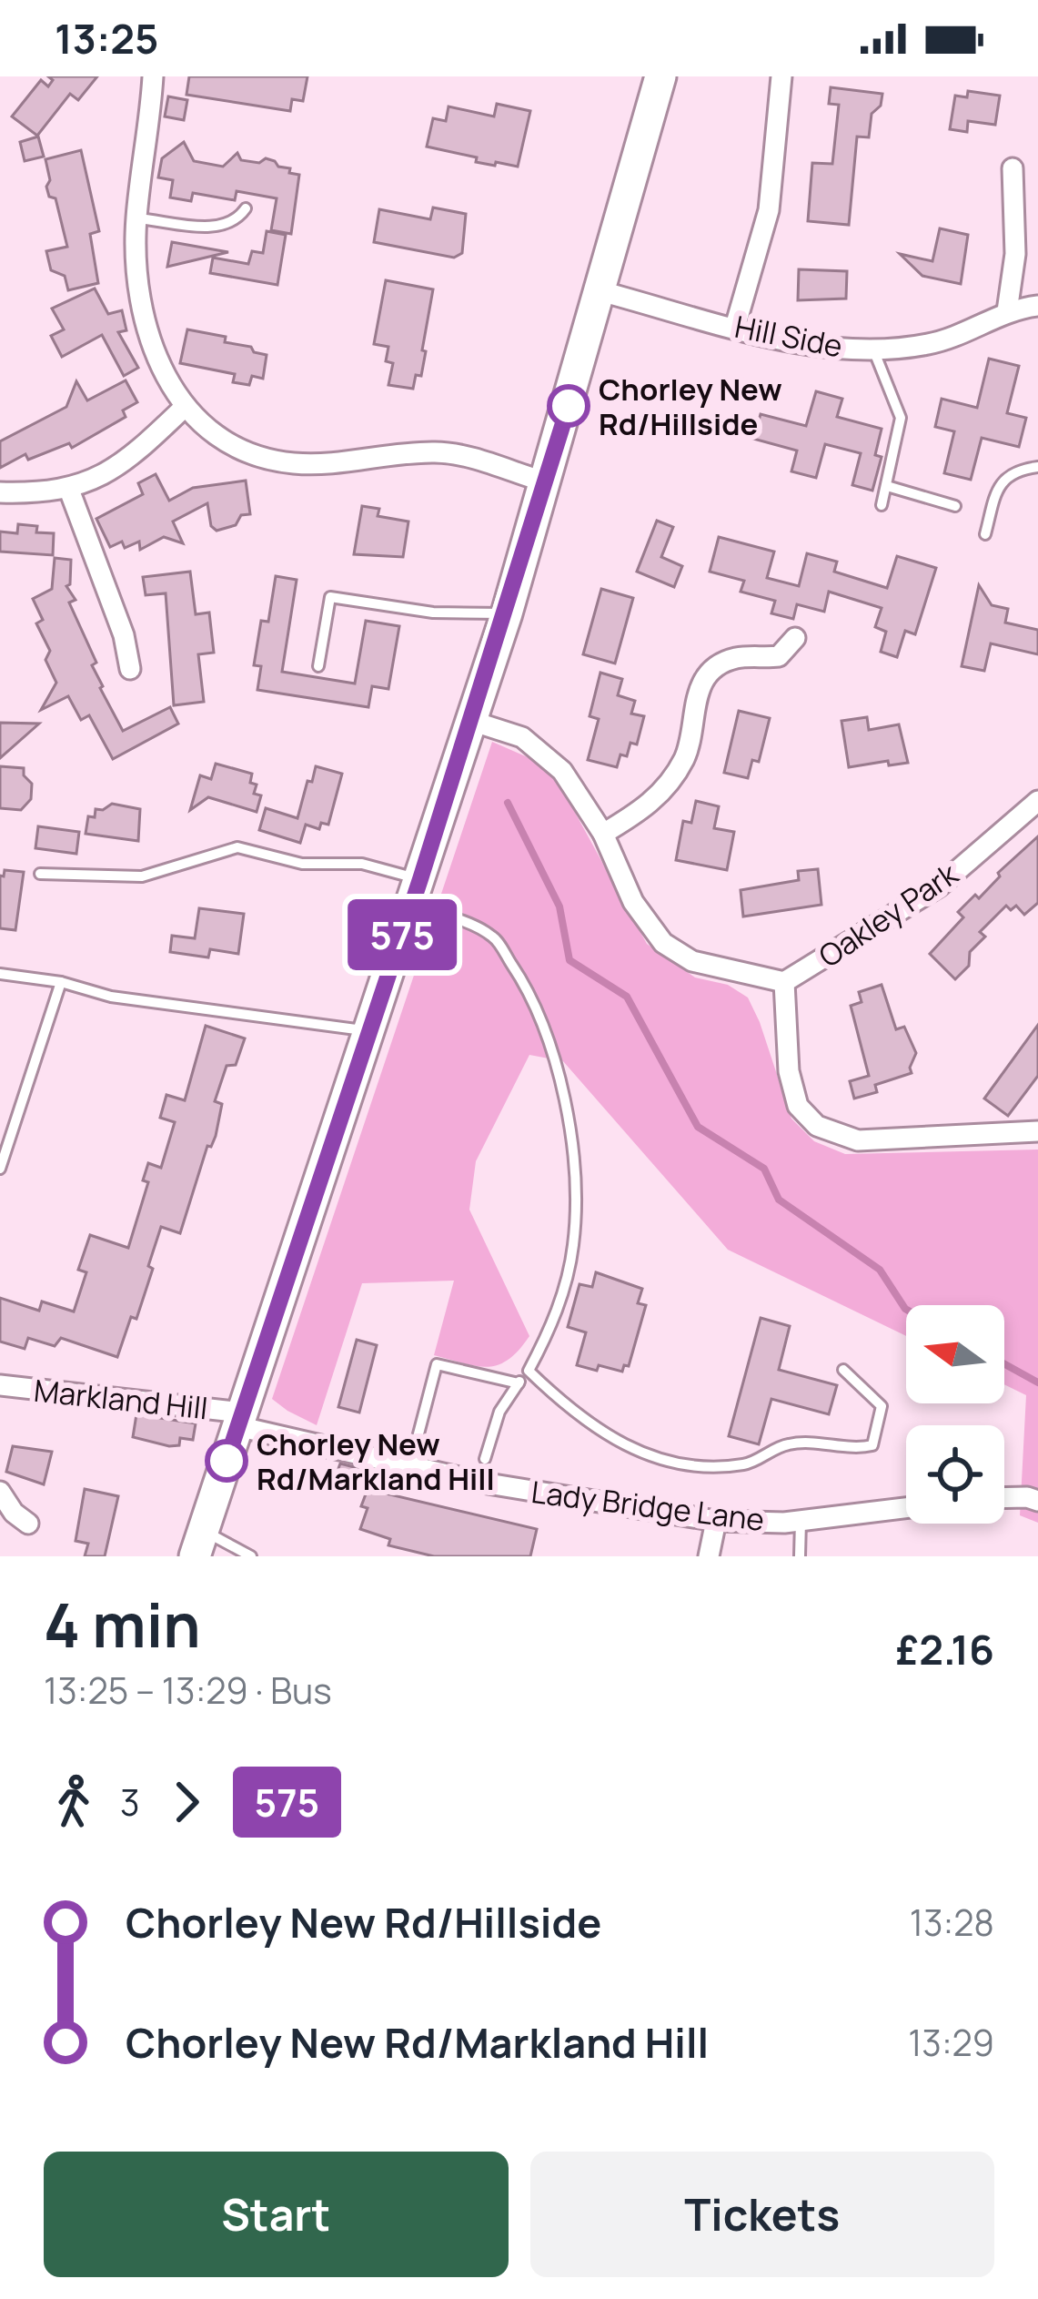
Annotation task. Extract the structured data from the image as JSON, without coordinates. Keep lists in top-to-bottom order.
{
  "streets": {
    "street": [
      "Hill Side",
      "Oakley Park",
      "Markland Hill",
      "Lady Bridge Lane"
    ]
  },
  "crossings": [
    ["Markland Hill", "Lady Bridge Lane"]
  ],
  "places": ["Chorley New Rd/Hillside", "Chorley New Rd/Markland Hill"],
  "lines": ["bus line 575"],
  "north": "left",
  "page": {
    "status": "13:25",
    "on_map": "575",
    "heading": ["4 min", "13:25 – 13:29 · Bus", "£2.16"],
    "legs": ["3", "575"],
    "list": [
      {
        "name": "Chorley New Rd/Hillside",
        "value": "13:28"
      },
      {
        "name": "Chorley New Rd/Markland Hill",
        "value": "13:29"
      }
    ],
    "buttons": ["Start", "Tickets"]
  }
}
